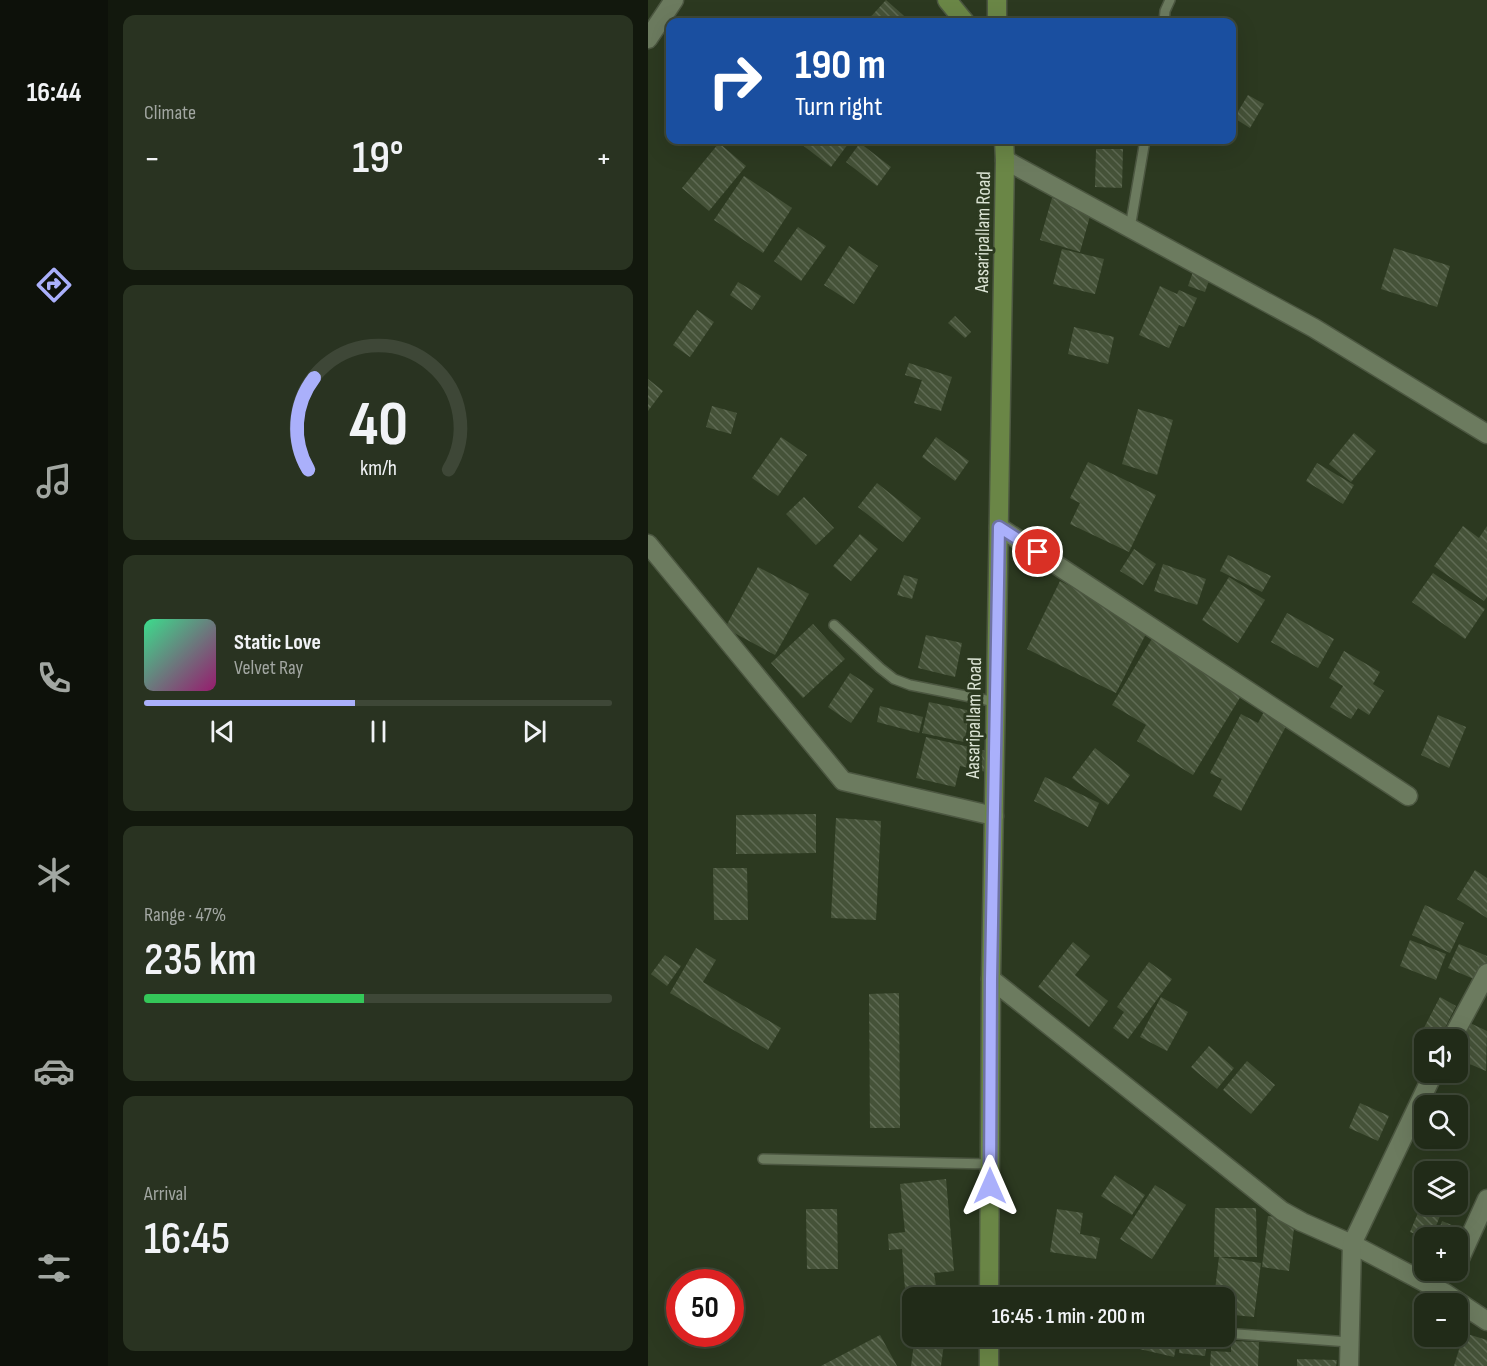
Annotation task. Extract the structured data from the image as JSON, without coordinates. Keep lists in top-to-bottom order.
{
  "streets": {
    "main road": ["Aasaripallam Road"]
  },
  "page": {
    "tabs": "16:44",
    "tile": [
      "Climate",
      ["Range · 47%", "235 km"],
      ["Arrival", "16:45"]
    ],
    "turn": ["190 m", "Turn right"],
    "heat": ["−", "19°", "+"],
    "song": ["Static Love", "Velvet Ray"],
    "map_buttons": ["+", "−"],
    "limit": "50",
    "trip": "16:45 · 1 min · 200 m",
    "gauge": ["40", "km/h"]
  }
}
